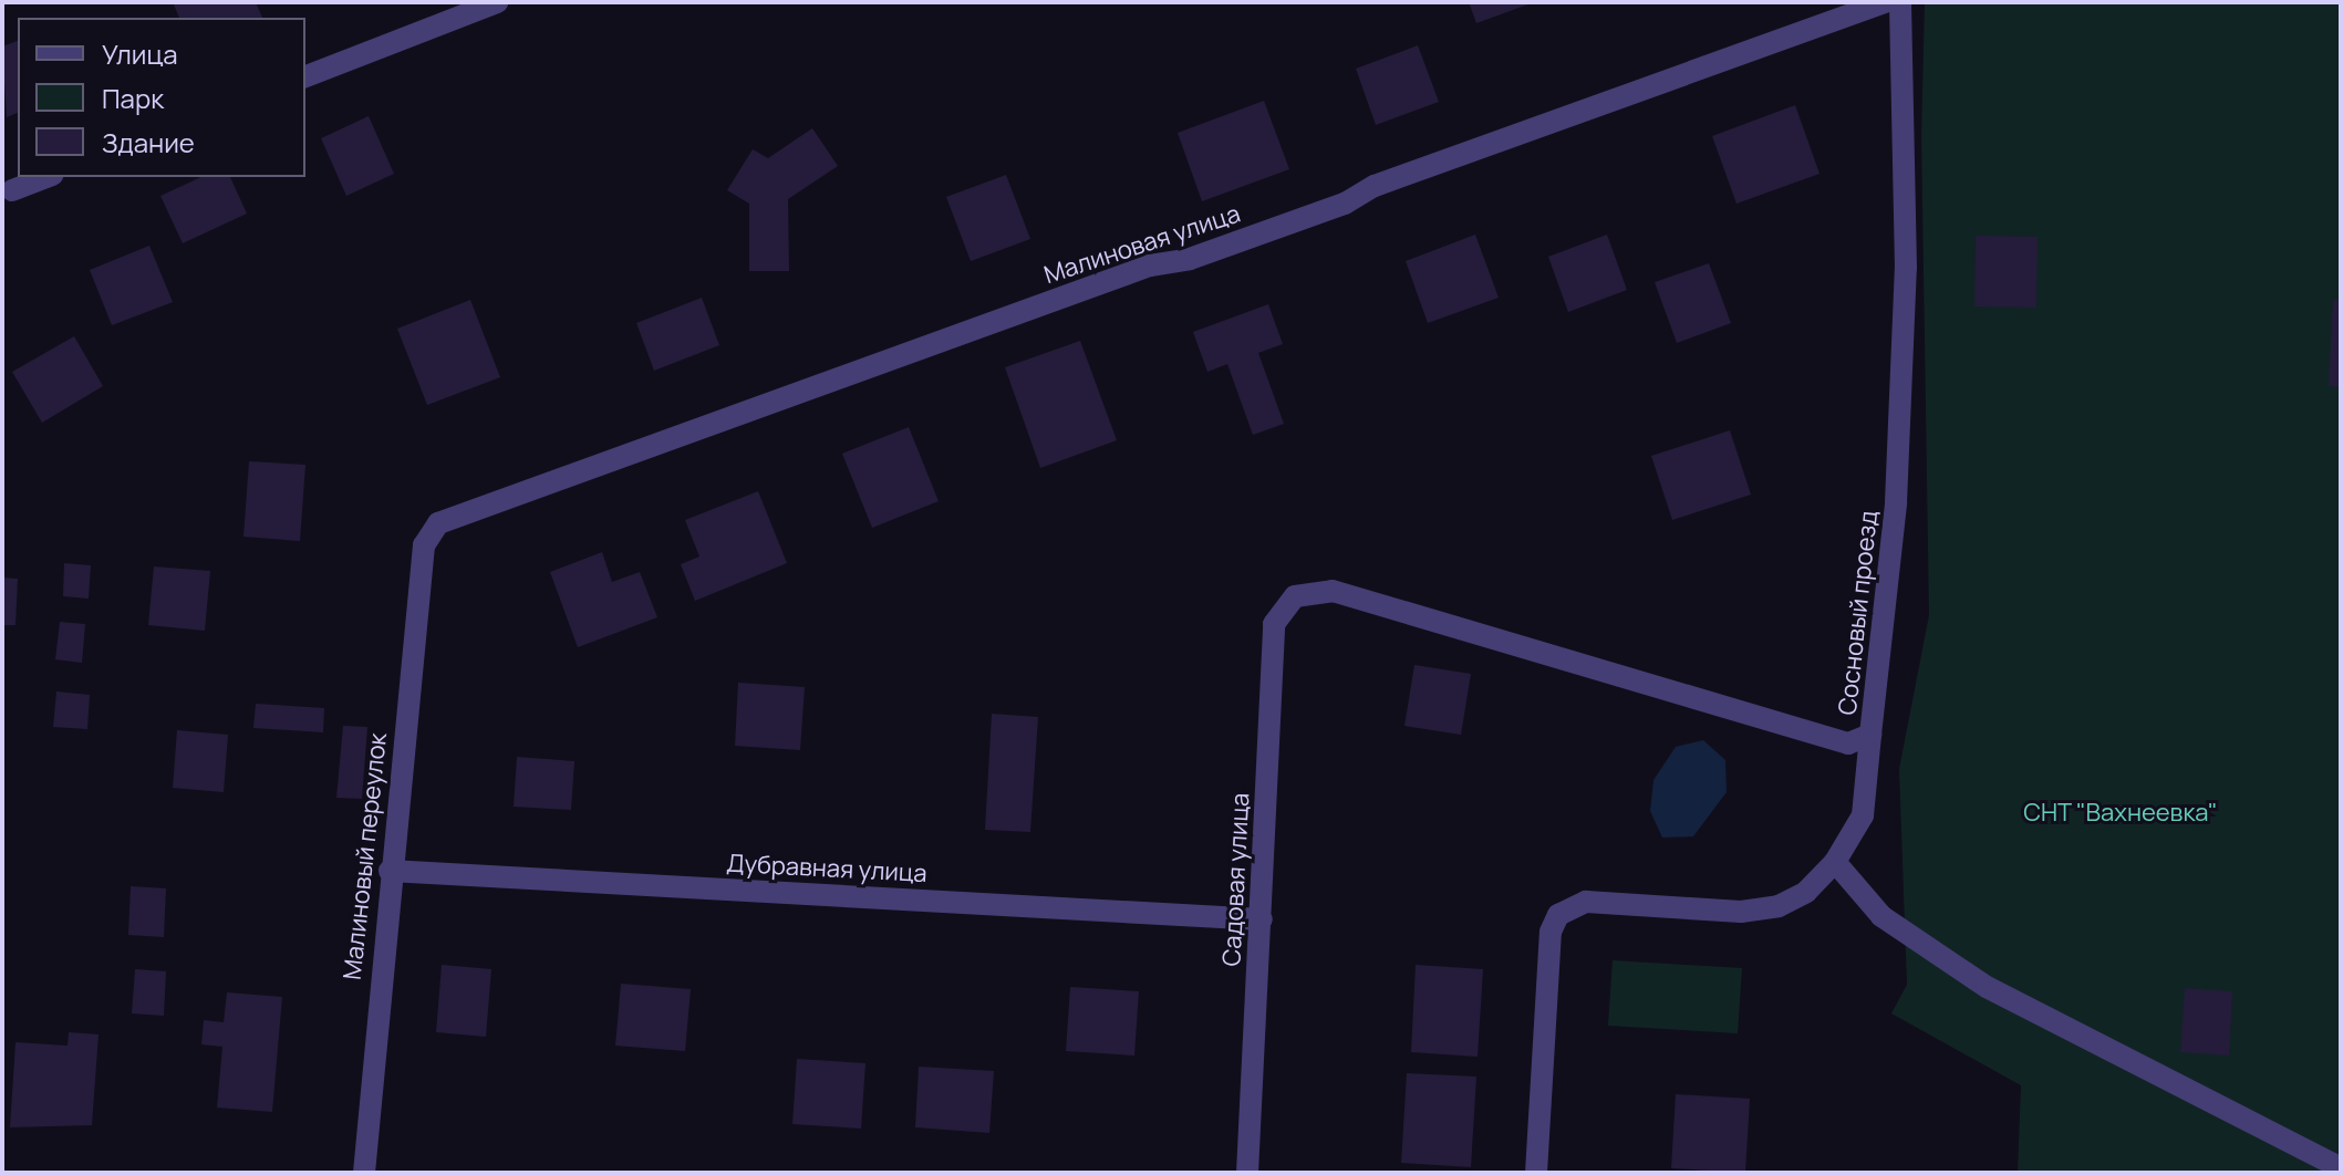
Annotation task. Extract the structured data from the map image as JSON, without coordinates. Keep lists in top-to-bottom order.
{
  "streets": {
    "street": [
      "Малиновая улица",
      "Сосновый проезд",
      "Малиновый переулок",
      "Дубравная улица",
      "Садовая улица"
    ]
  },
  "crossings": [
    ["Малиновая улица", "Малиновый переулок"],
    ["Сосновый проезд", "Садовая улица"],
    ["Малиновый переулок", "Дубравная улица"],
    ["Дубравная улица", "Садовая улица"]
  ],
  "parks": ["СНТ \"Вахнеевка\""],
  "legend": ["Улица", "Парк", "Здание"]
}
